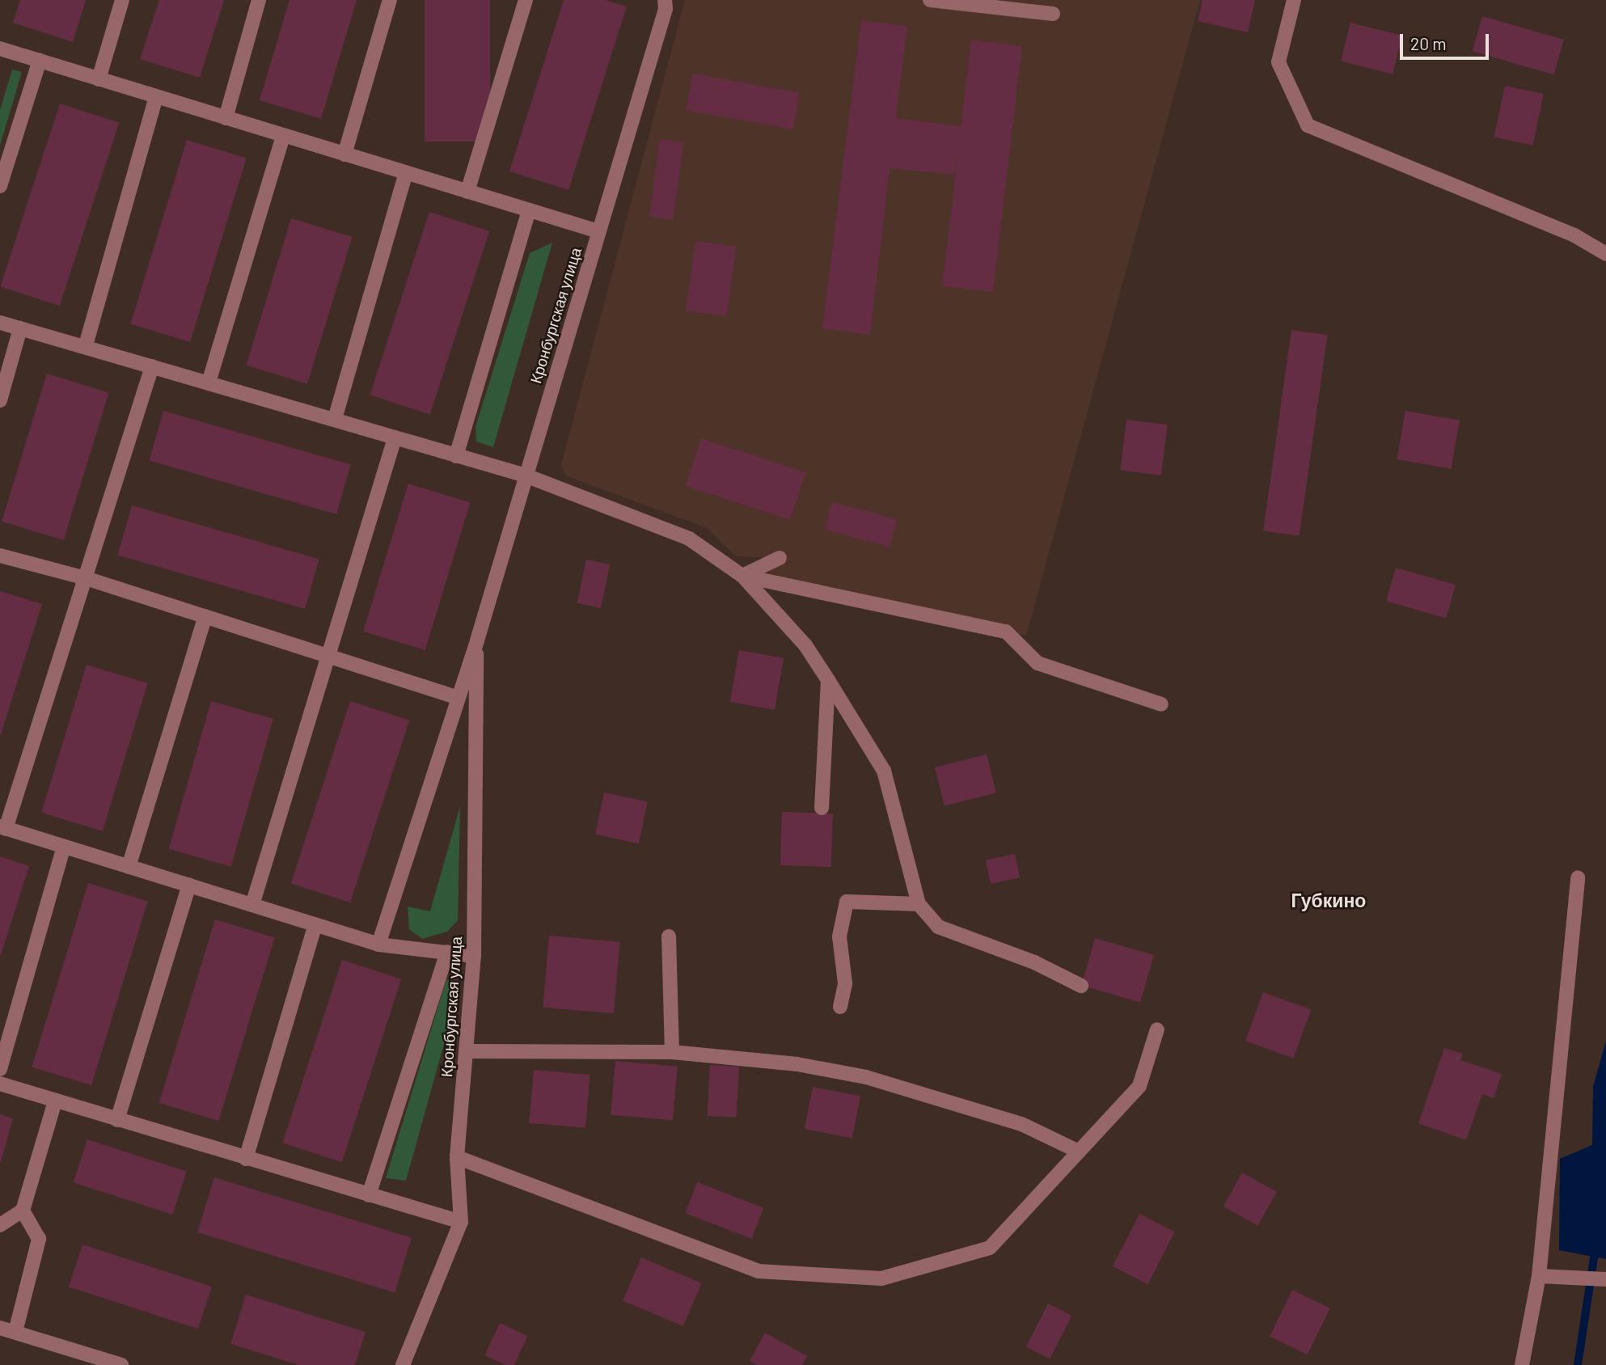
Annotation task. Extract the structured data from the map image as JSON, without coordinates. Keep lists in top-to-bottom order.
{
  "streets": {
    "street": ["Кронбургская улица"]
  },
  "districts": ["Губкино"],
  "scale_bar": "20 m"
}
